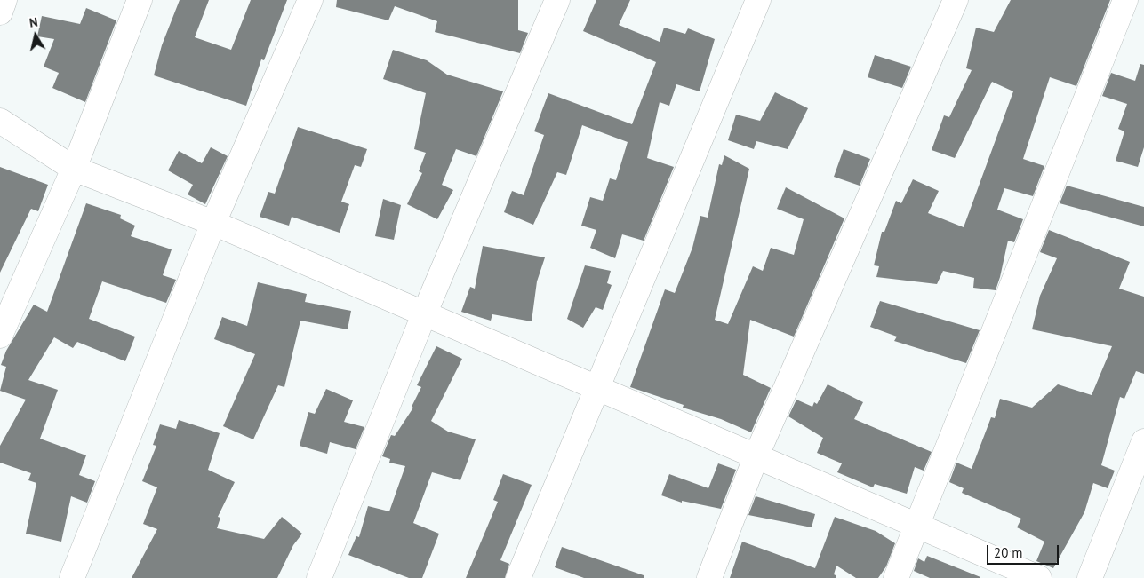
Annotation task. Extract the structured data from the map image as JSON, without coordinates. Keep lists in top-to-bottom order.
{
  "scale_bar": "20 m",
  "north": "top"
}
